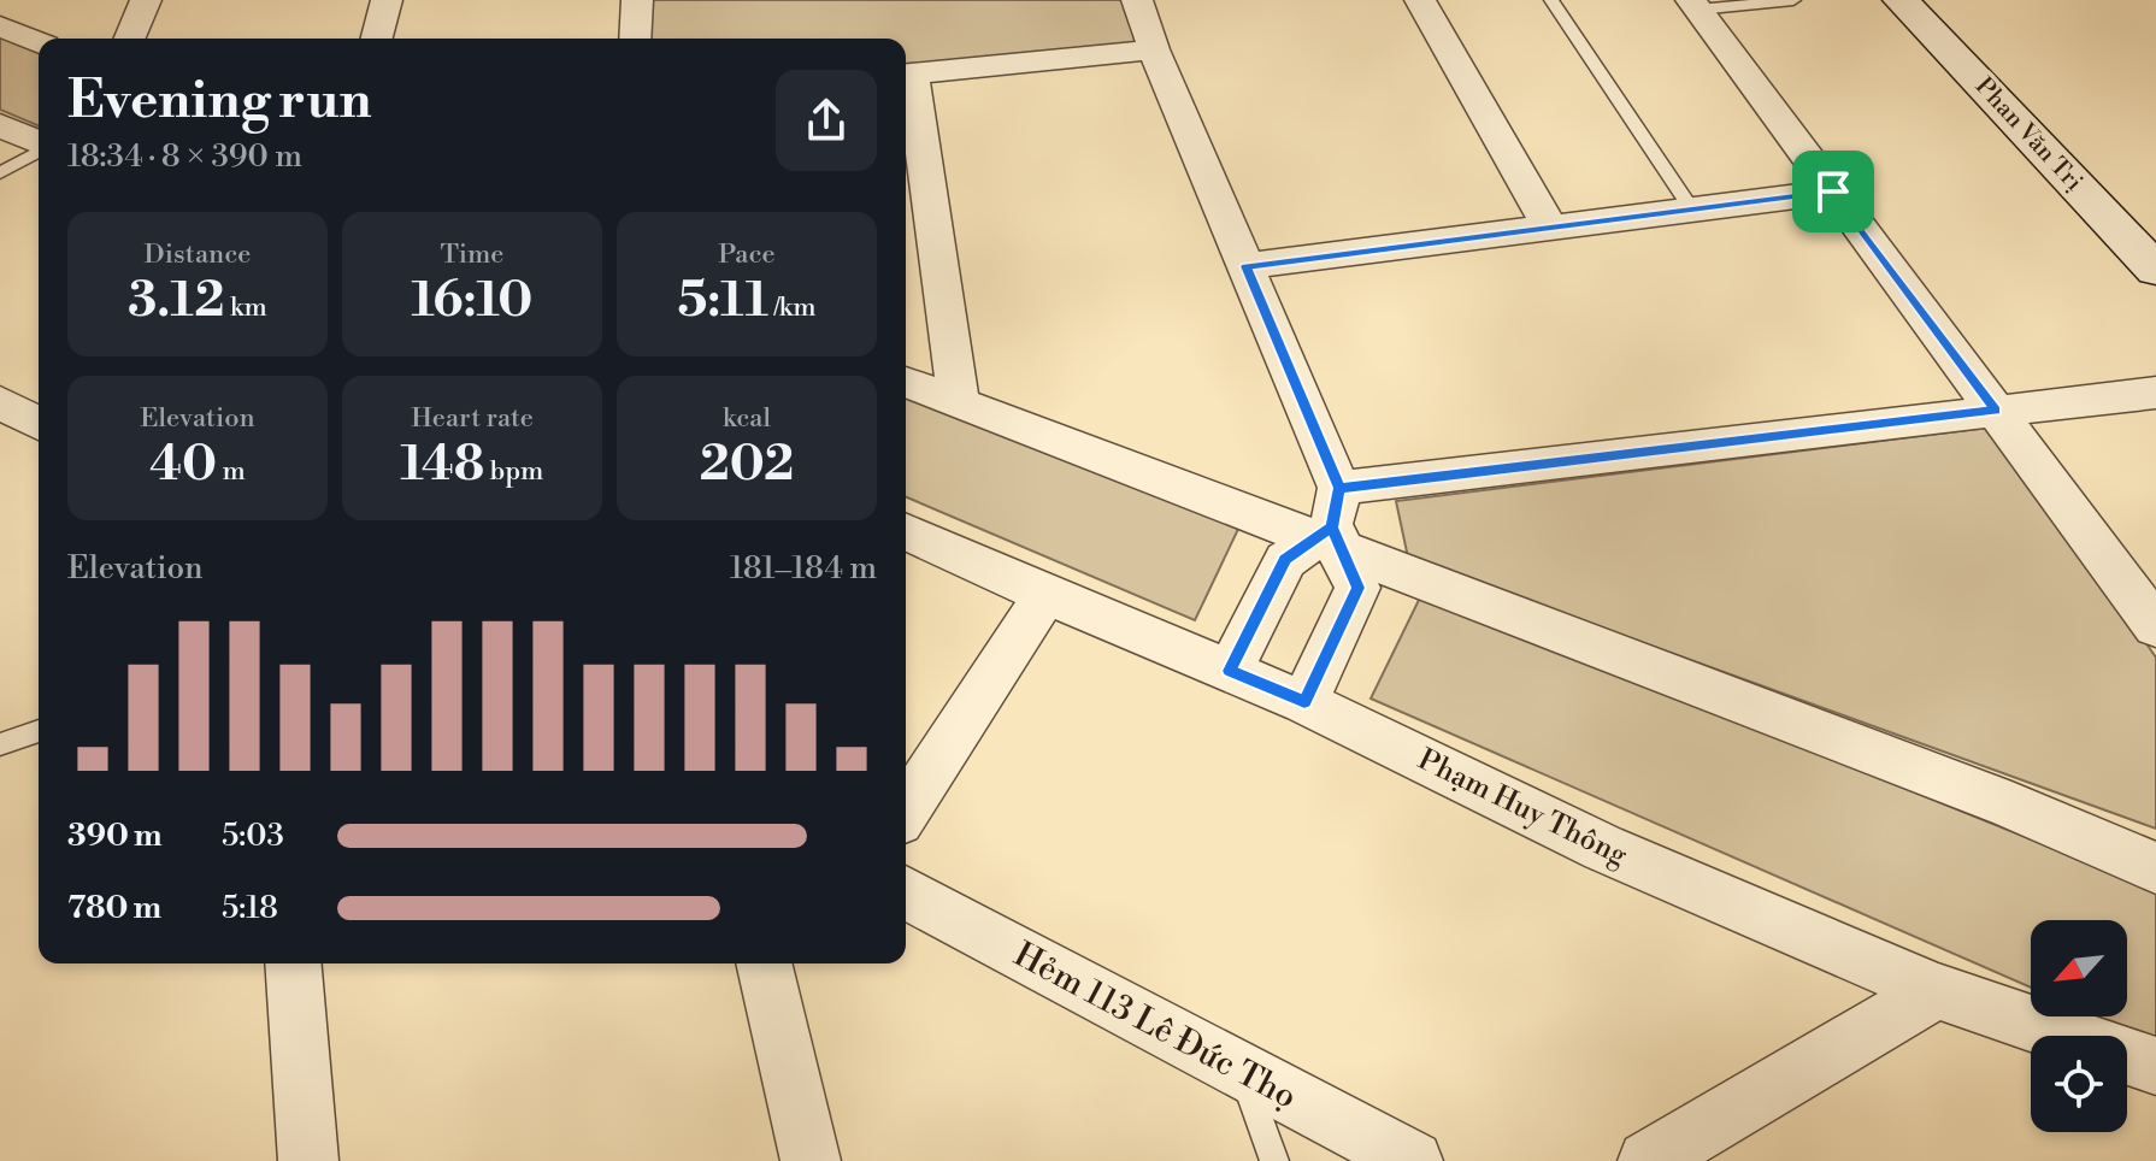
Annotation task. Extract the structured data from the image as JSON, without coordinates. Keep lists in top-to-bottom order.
{
  "streets": {
    "main road": ["Phan Văn Trị"],
    "street": ["Phạm Huy Thông", "Hẻm 113 Lê Đức Thọ"]
  },
  "north": "bottom left",
  "page": {
    "heading": ["Evening run", "18:34 · 8 × 390 m"],
    "stats": [
      ["Distance", "3.12 km"],
      ["Time", "16:10"],
      ["Pace", "5:11 /km"],
      ["Elevation", "40 m"],
      ["Heart rate", "148 bpm"],
      ["kcal", "202"]
    ],
    "chart": ["Elevation", "181–184 m"],
    "list": [
      {
        "name": "390 m",
        "note": "5:03"
      },
      {
        "name": "780 m",
        "note": "5:18"
      }
    ]
  }
}
